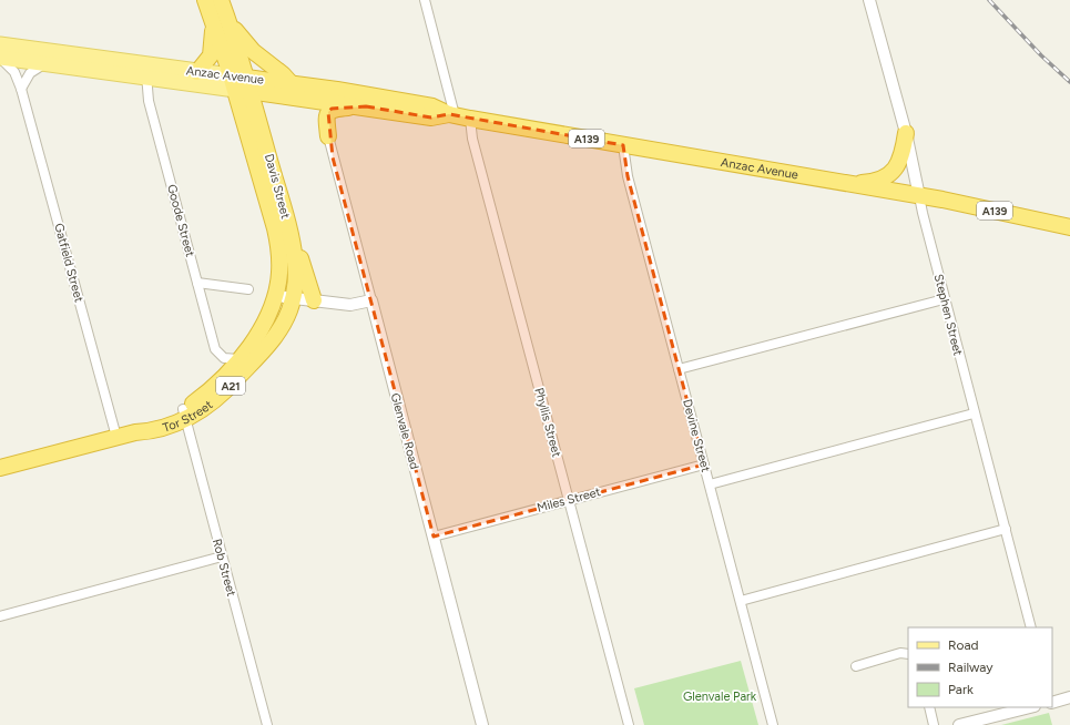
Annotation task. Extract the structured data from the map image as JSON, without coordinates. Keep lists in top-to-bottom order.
{
  "streets": {
    "highway": [
      "Anzac Avenue",
      "A139",
      "Davis Street",
      "A21",
      "Tor Street"
    ],
    "street": [
      "Goode Street",
      "Gatfield Street",
      "Stephen Street",
      "Phyllis Street",
      "Glenvale Road",
      "Devine Street",
      "Miles Street",
      "Rob Street"
    ]
  },
  "crossings": [
    ["Anzac Avenue", "Davis Street"],
    ["Anzac Avenue", "Goode Street"],
    ["Anzac Avenue", "Gatfield Street"],
    ["Anzac Avenue", "Stephen Street"],
    ["Anzac Avenue", "A21"],
    ["Anzac Avenue", "Phyllis Street"],
    ["Anzac Avenue", "Devine Street"],
    ["Davis Street", "A21"],
    ["Davis Street", "Tor Street"],
    ["Goode Street", "Tor Street"],
    ["Gatfield Street", "Tor Street"],
    ["Tor Street", "Rob Street"],
    ["Phyllis Street", "Miles Street"],
    ["Glenvale Road", "Miles Street"],
    ["Devine Street", "Miles Street"]
  ],
  "parks": ["Glenvale Park"],
  "legend": ["Road", "Railway", "Park"]
}
